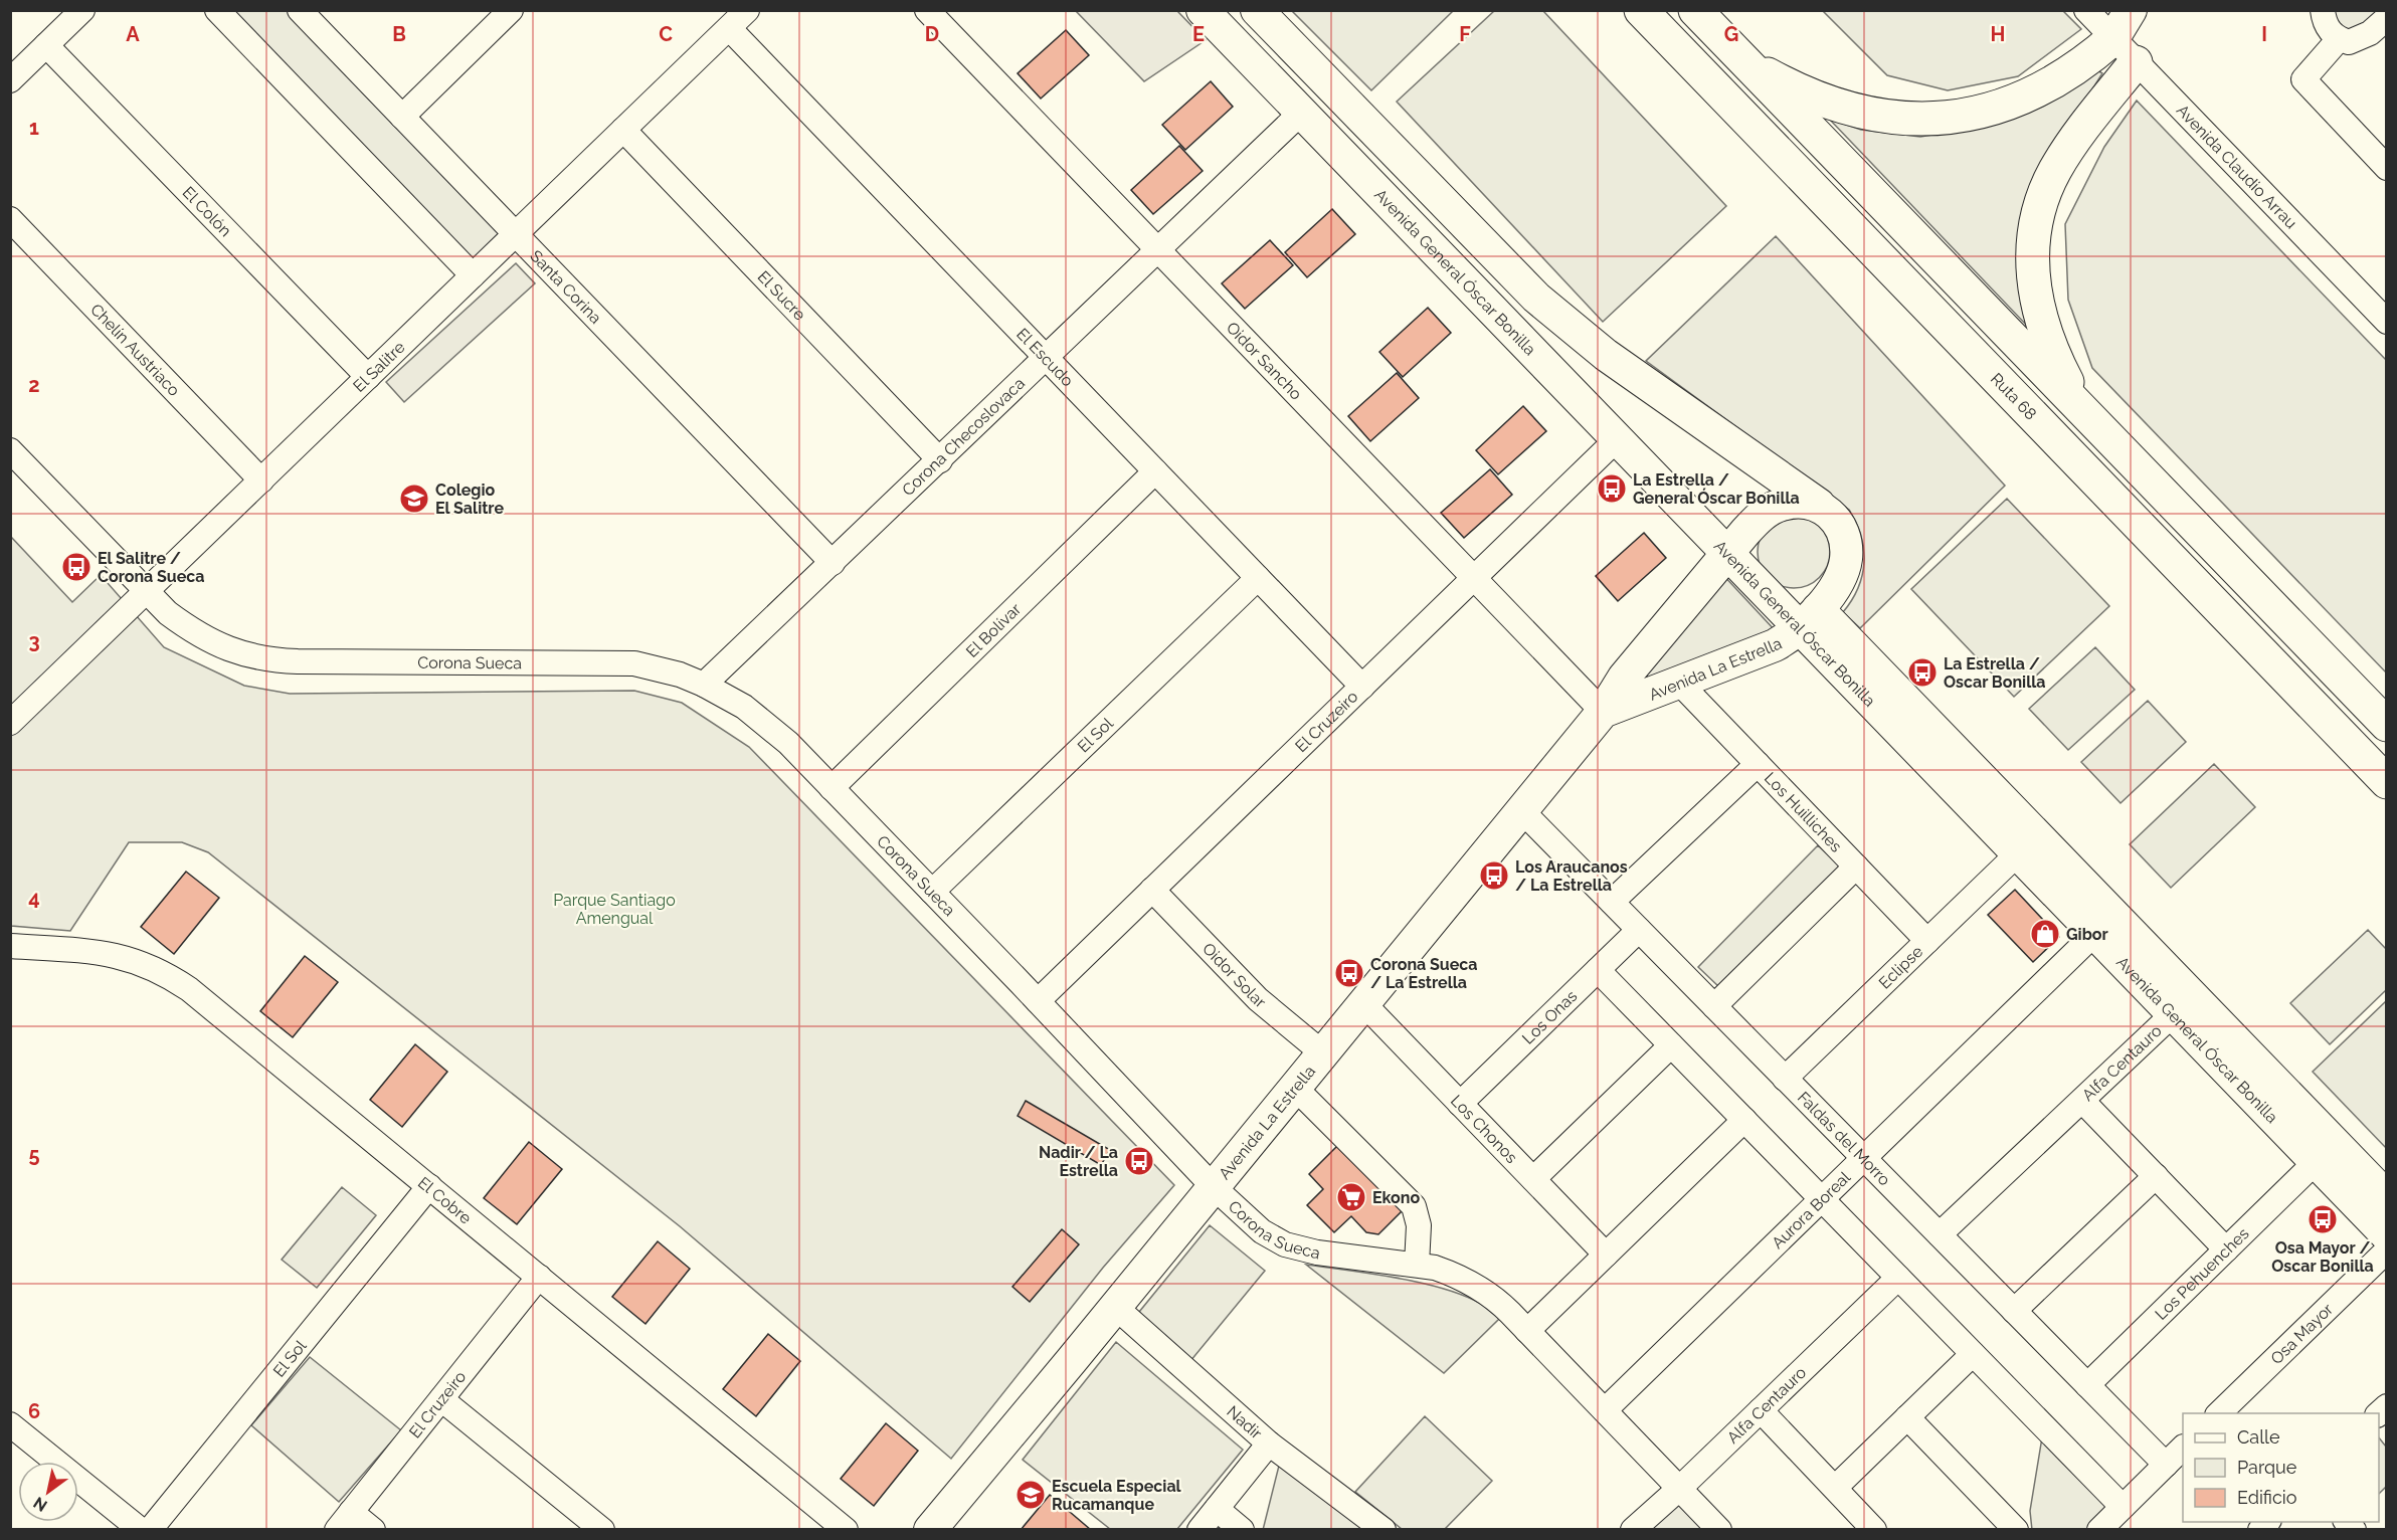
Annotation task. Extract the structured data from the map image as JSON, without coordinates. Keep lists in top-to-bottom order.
{
  "streets": {
    "highway": ["Ruta 68"],
    "main road": ["Avenida General Óscar Bonilla", "Avenida La Estrella"],
    "street": [
      "Avenida Claudio Arrau",
      "El Colón",
      "Santa Corina",
      "El Sucre",
      "Chelín Austriaco",
      "El Escudo",
      "Oidor Sancho",
      "El Salitre",
      "Corona Checoslovaca",
      "El Bolívar",
      "Corona Sueca",
      "El Cruzeiro",
      "El Sol",
      "Los Huilliches",
      "Eclipse",
      "Oidor Solar",
      "Los Onas",
      "Alfa Centauro",
      "Los Chonos",
      "Faldas del Morro",
      "El Cobre",
      "Aurora Boreal",
      "Los Pehuenches",
      "Osa Mayor",
      "Nadir"
    ]
  },
  "crossings": [
    ["El Colón", "El Salitre"],
    ["Avenida General Óscar Bonilla", "Corona Checoslovaca"],
    ["Avenida General Óscar Bonilla", "Avenida La Estrella"],
    ["Avenida General Óscar Bonilla", "El Cruzeiro"],
    ["Avenida General Óscar Bonilla", "Eclipse"],
    ["Avenida General Óscar Bonilla", "Alfa Centauro"],
    ["Avenida General Óscar Bonilla", "Aurora Boreal"],
    ["Avenida General Óscar Bonilla", "Los Pehuenches"],
    ["Santa Corina", "El Salitre"],
    ["Santa Corina", "Corona Checoslovaca"],
    ["El Sucre", "El Salitre"],
    ["El Sucre", "Corona Checoslovaca"],
    ["Chelín Austriaco", "El Salitre"],
    ["El Escudo", "El Salitre"],
    ["El Escudo", "Corona Checoslovaca"],
    ["El Escudo", "El Bolívar"],
    ["El Escudo", "El Cruzeiro"],
    ["El Escudo", "El Sol"],
    ["Oidor Sancho", "Corona Checoslovaca"],
    ["Oidor Sancho", "Avenida La Estrella"],
    ["Oidor Sancho", "El Cruzeiro"],
    ["El Salitre", "Corona Sueca"],
    ["Corona Checoslovaca", "Corona Sueca"],
    ["El Bolívar", "Corona Sueca"],
    ["Corona Sueca", "Avenida La Estrella"],
    ["Corona Sueca", "El Cruzeiro"],
    ["Corona Sueca", "El Sol"],
    ["Corona Sueca", "Alfa Centauro"],
    ["Corona Sueca", "Aurora Boreal"],
    ["Avenida La Estrella", "Los Huilliches"],
    ["Avenida La Estrella", "Oidor Solar"],
    ["Avenida La Estrella", "Los Chonos"],
    ["Avenida La Estrella", "Faldas del Morro"],
    ["Avenida La Estrella", "Nadir"],
    ["El Cruzeiro", "Oidor Solar"],
    ["El Cruzeiro", "El Cobre"],
    ["El Sol", "El Cobre"],
    ["Los Huilliches", "Eclipse"],
    ["Eclipse", "Faldas del Morro"],
    ["Los Onas", "Los Chonos"],
    ["Los Onas", "Faldas del Morro"],
    ["Alfa Centauro", "Faldas del Morro"],
    ["Faldas del Morro", "Aurora Boreal"],
    ["Faldas del Morro", "Los Pehuenches"]
  ],
  "parks": ["Parque Santiago Amengual"],
  "places": {
    "bus stop": [
      "La Estrella / General Óscar Bonilla",
      "El Salitre / Corona Sueca",
      "La Estrella / Oscar Bonilla",
      "Los Araucanos / La Estrella",
      "Corona Sueca / La Estrella",
      "Nadir / La Estrella",
      "Osa Mayor / Oscar Bonilla"
    ],
    "school or university": ["Colegio El Salitre", "Escuela Especial Rucamanque"],
    "shop": ["Gibor"],
    "supermarket": ["Ekono"]
  },
  "legend": ["Calle", "Parque", "Edificio"],
  "north": "bottom left",
  "grid": {
    "columns": [
      "A",
      "B",
      "C",
      "D",
      "E",
      "F",
      "G",
      "H",
      "I"
    ],
    "rows": [
      "1",
      "2",
      "3",
      "4",
      "5",
      "6"
    ]
  }
}
